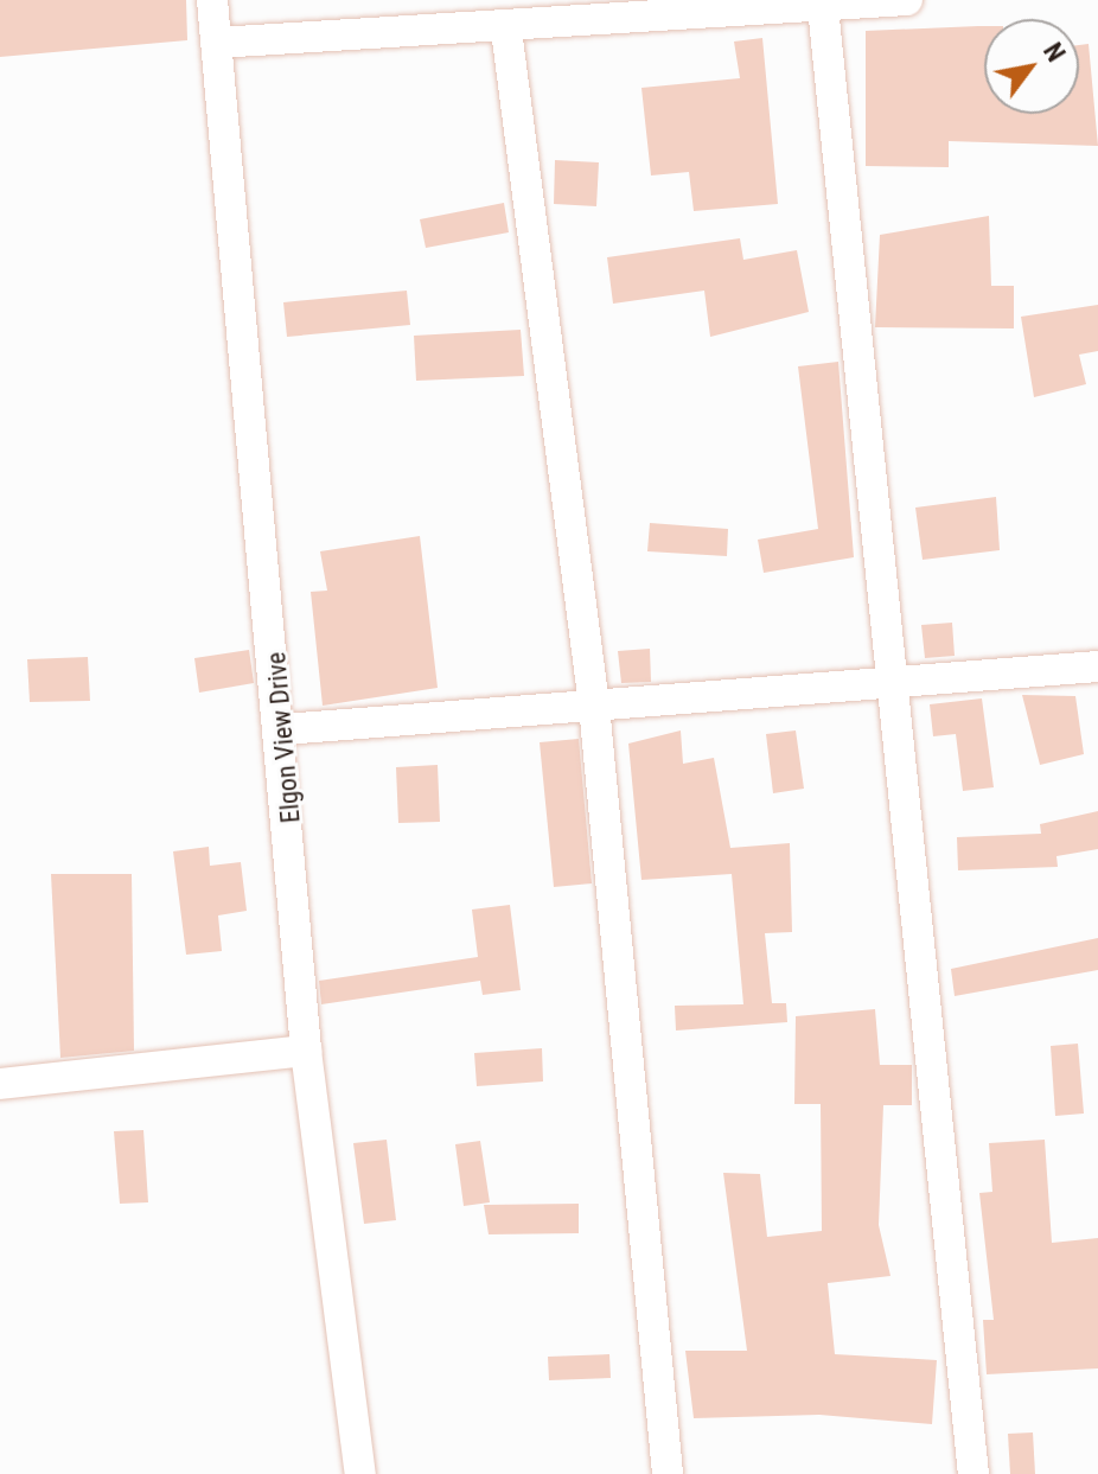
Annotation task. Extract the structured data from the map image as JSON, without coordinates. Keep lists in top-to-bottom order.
{
  "streets": {
    "street": ["Elgon View Drive"]
  },
  "north": "top right"
}
